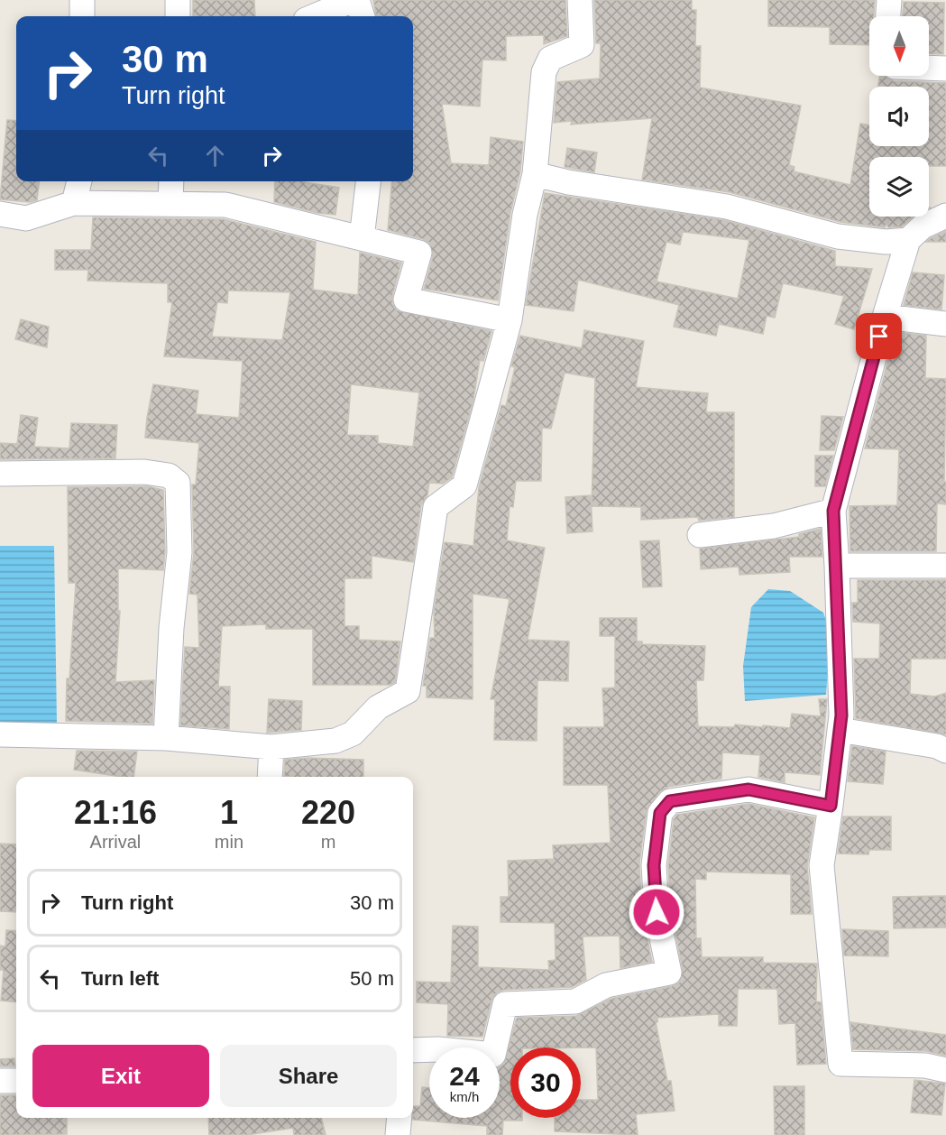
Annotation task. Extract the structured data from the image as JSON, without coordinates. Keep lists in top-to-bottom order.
{
  "north": "bottom",
  "page": {
    "turn": ["30 m", "Turn right"],
    "eta": [
      "21:16",
      "Arrival",
      "1",
      "min",
      "220",
      "m"
    ],
    "list": [
      {
        "name": "Turn right",
        "value": "30 m"
      },
      {
        "name": "Turn left",
        "value": "50 m"
      }
    ],
    "buttons": ["Exit", "Share"],
    "speed": "24 km/h",
    "limit": "30"
  }
}
